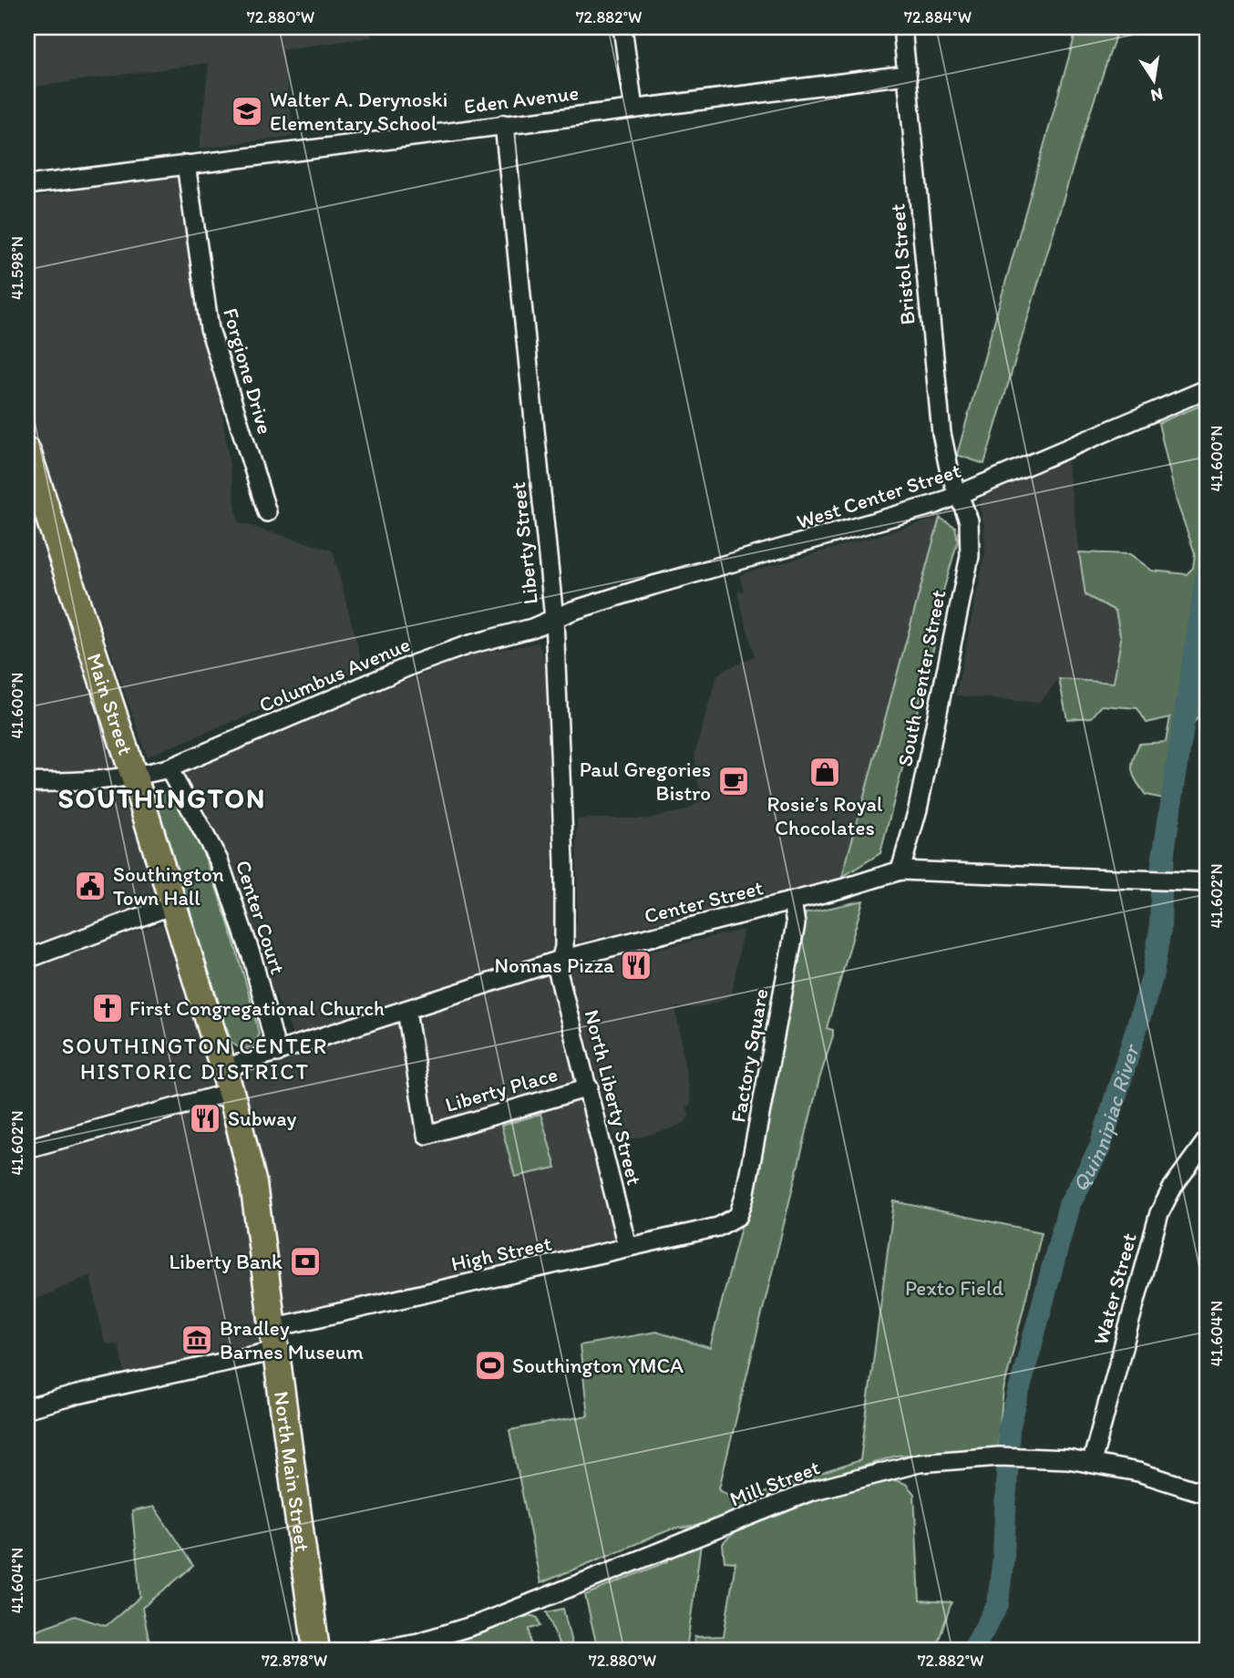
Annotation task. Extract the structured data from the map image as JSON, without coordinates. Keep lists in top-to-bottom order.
{
  "streets": {
    "highway": ["Main Street", "North Main Street"],
    "street": [
      "Eden Avenue",
      "Bristol Street",
      "Forgione Drive",
      "West Center Street",
      "Liberty Street",
      "Columbus Avenue",
      "South Center Street",
      "Center Street",
      "Center Court",
      "Factory Square",
      "Liberty Place",
      "North Liberty Street",
      "High Street",
      "Water Street",
      "Mill Street"
    ]
  },
  "crossings": [
    ["Eden Avenue", "Bristol Street"],
    ["Eden Avenue", "Forgione Drive"],
    ["Eden Avenue", "Liberty Street"],
    ["Bristol Street", "West Center Street"],
    ["Bristol Street", "South Center Street"],
    ["West Center Street", "Liberty Street"],
    ["West Center Street", "Columbus Avenue"],
    ["West Center Street", "South Center Street"],
    ["Liberty Street", "Columbus Avenue"],
    ["Liberty Street", "Center Street"],
    ["Liberty Street", "North Liberty Street"],
    ["Columbus Avenue", "Main Street"],
    ["Columbus Avenue", "Center Court"],
    ["South Center Street", "Center Street"],
    ["Main Street", "Center Street"],
    ["Main Street", "North Main Street"],
    ["Center Street", "Center Court"],
    ["Center Street", "Factory Square"],
    ["Center Street", "Liberty Place"],
    ["Center Street", "North Liberty Street"],
    ["Center Street", "North Main Street"],
    ["Factory Square", "High Street"],
    ["Liberty Place", "North Liberty Street"],
    ["North Liberty Street", "High Street"],
    ["High Street", "North Main Street"],
    ["Water Street", "Mill Street"]
  ],
  "districts": ["SOUTHINGTON", "SOUTHINGTON CENTER HISTORIC DISTRICT"],
  "water": ["Quinnipiac River"],
  "parks": ["Pexto Field"],
  "places": {
    "school or university": ["Walter A. Derynoski Elementary School"],
    "shop": ["Rosie’s Royal Chocolates"],
    "cafe": ["Paul Gregories Bistro"],
    "public building": ["Southington Town Hall"],
    "restaurant": ["Nonnas Pizza", "Subway"],
    "church": ["First Congregational Church"],
    "bank": ["Liberty Bank"],
    "museum": ["Bradley Barnes Museum"],
    "sports": ["Southington YMCA"]
  },
  "north": "bottom",
  "coordinates": [
    "72.880°W",
    "72.882°W",
    "72.884°W",
    "41.598°N",
    "41.600°N",
    "41.602°N",
    "41.604°N",
    "72.878°W"
  ]
}
